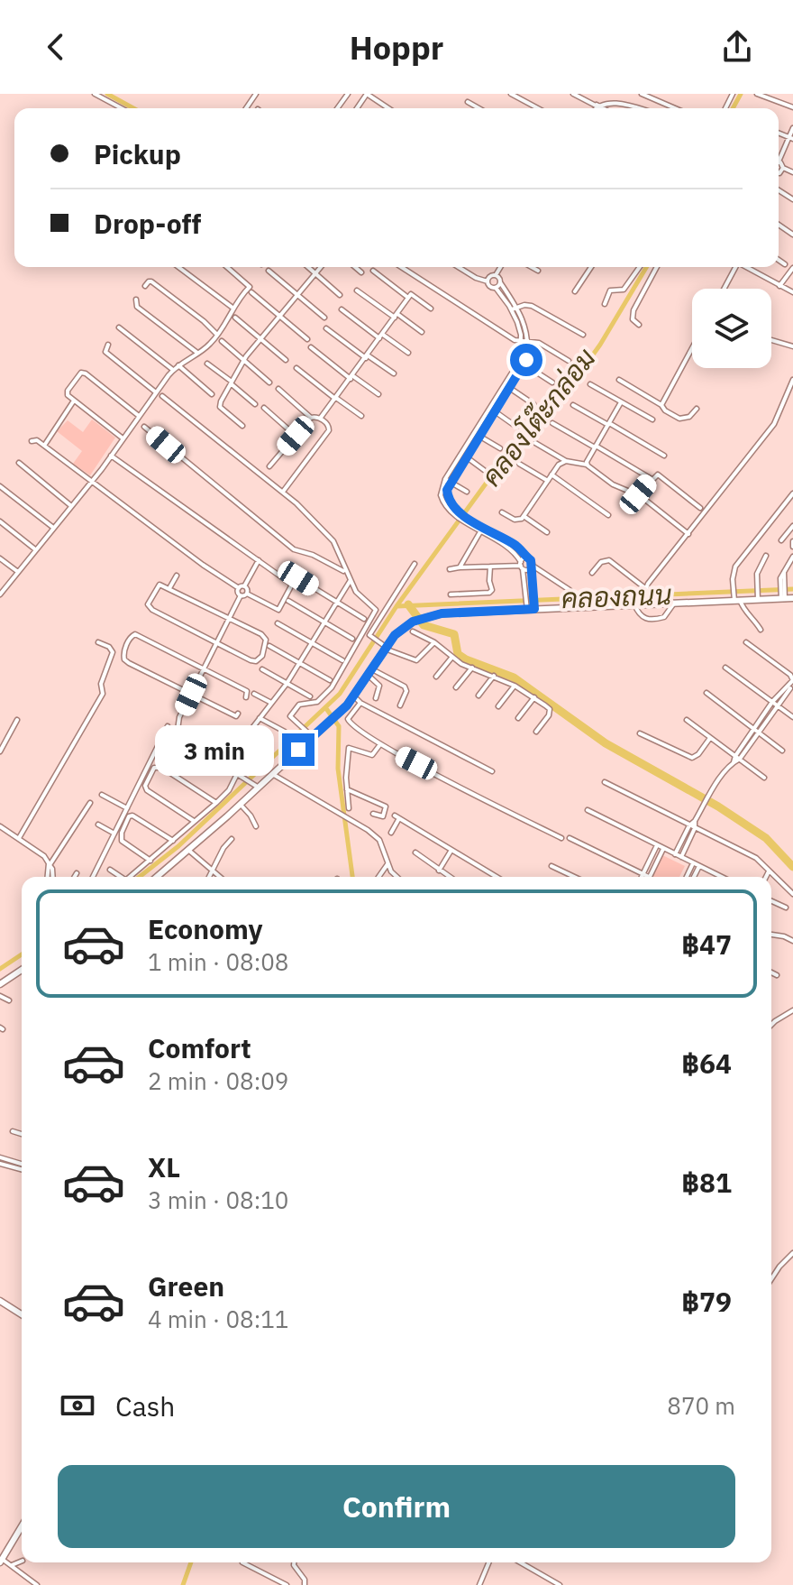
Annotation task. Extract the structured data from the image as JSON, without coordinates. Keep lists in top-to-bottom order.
{
  "water": ["คลองโต๊ะกล่อม", "คลองถนน"],
  "page": {
    "header": "Hoppr",
    "banner": ["Pickup", "Drop-off"],
    "bubble": "3 min",
    "list": [
      {
        "name": "Economy",
        "note": "1 min · 08:08",
        "value": "฿47"
      },
      {
        "name": "Comfort",
        "note": "2 min · 08:09",
        "value": "฿64"
      },
      {
        "name": "XL",
        "note": "3 min · 08:10",
        "value": "฿81"
      },
      {
        "name": "Green",
        "note": "4 min · 08:11",
        "value": "฿79"
      }
    ],
    "pay": ["Cash", "870 m"],
    "buttons": "Confirm"
  }
}
